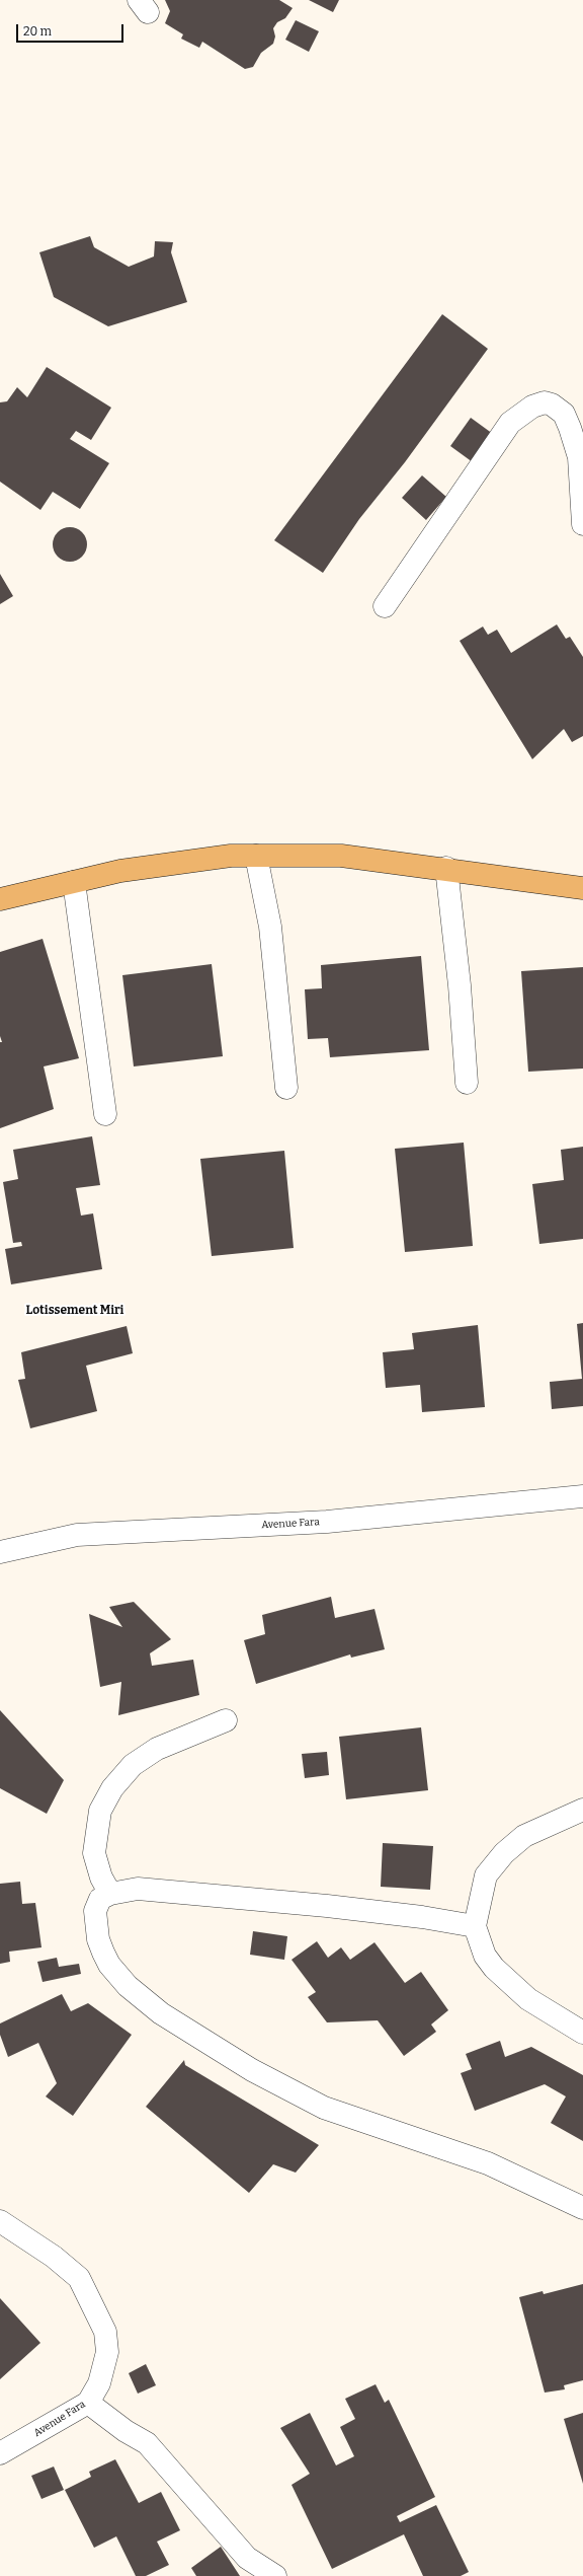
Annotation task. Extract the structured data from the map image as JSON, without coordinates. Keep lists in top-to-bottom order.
{
  "streets": {
    "street": ["Avenue Fara"]
  },
  "districts": ["Lotissement Miri"],
  "scale_bar": "20 m"
}
